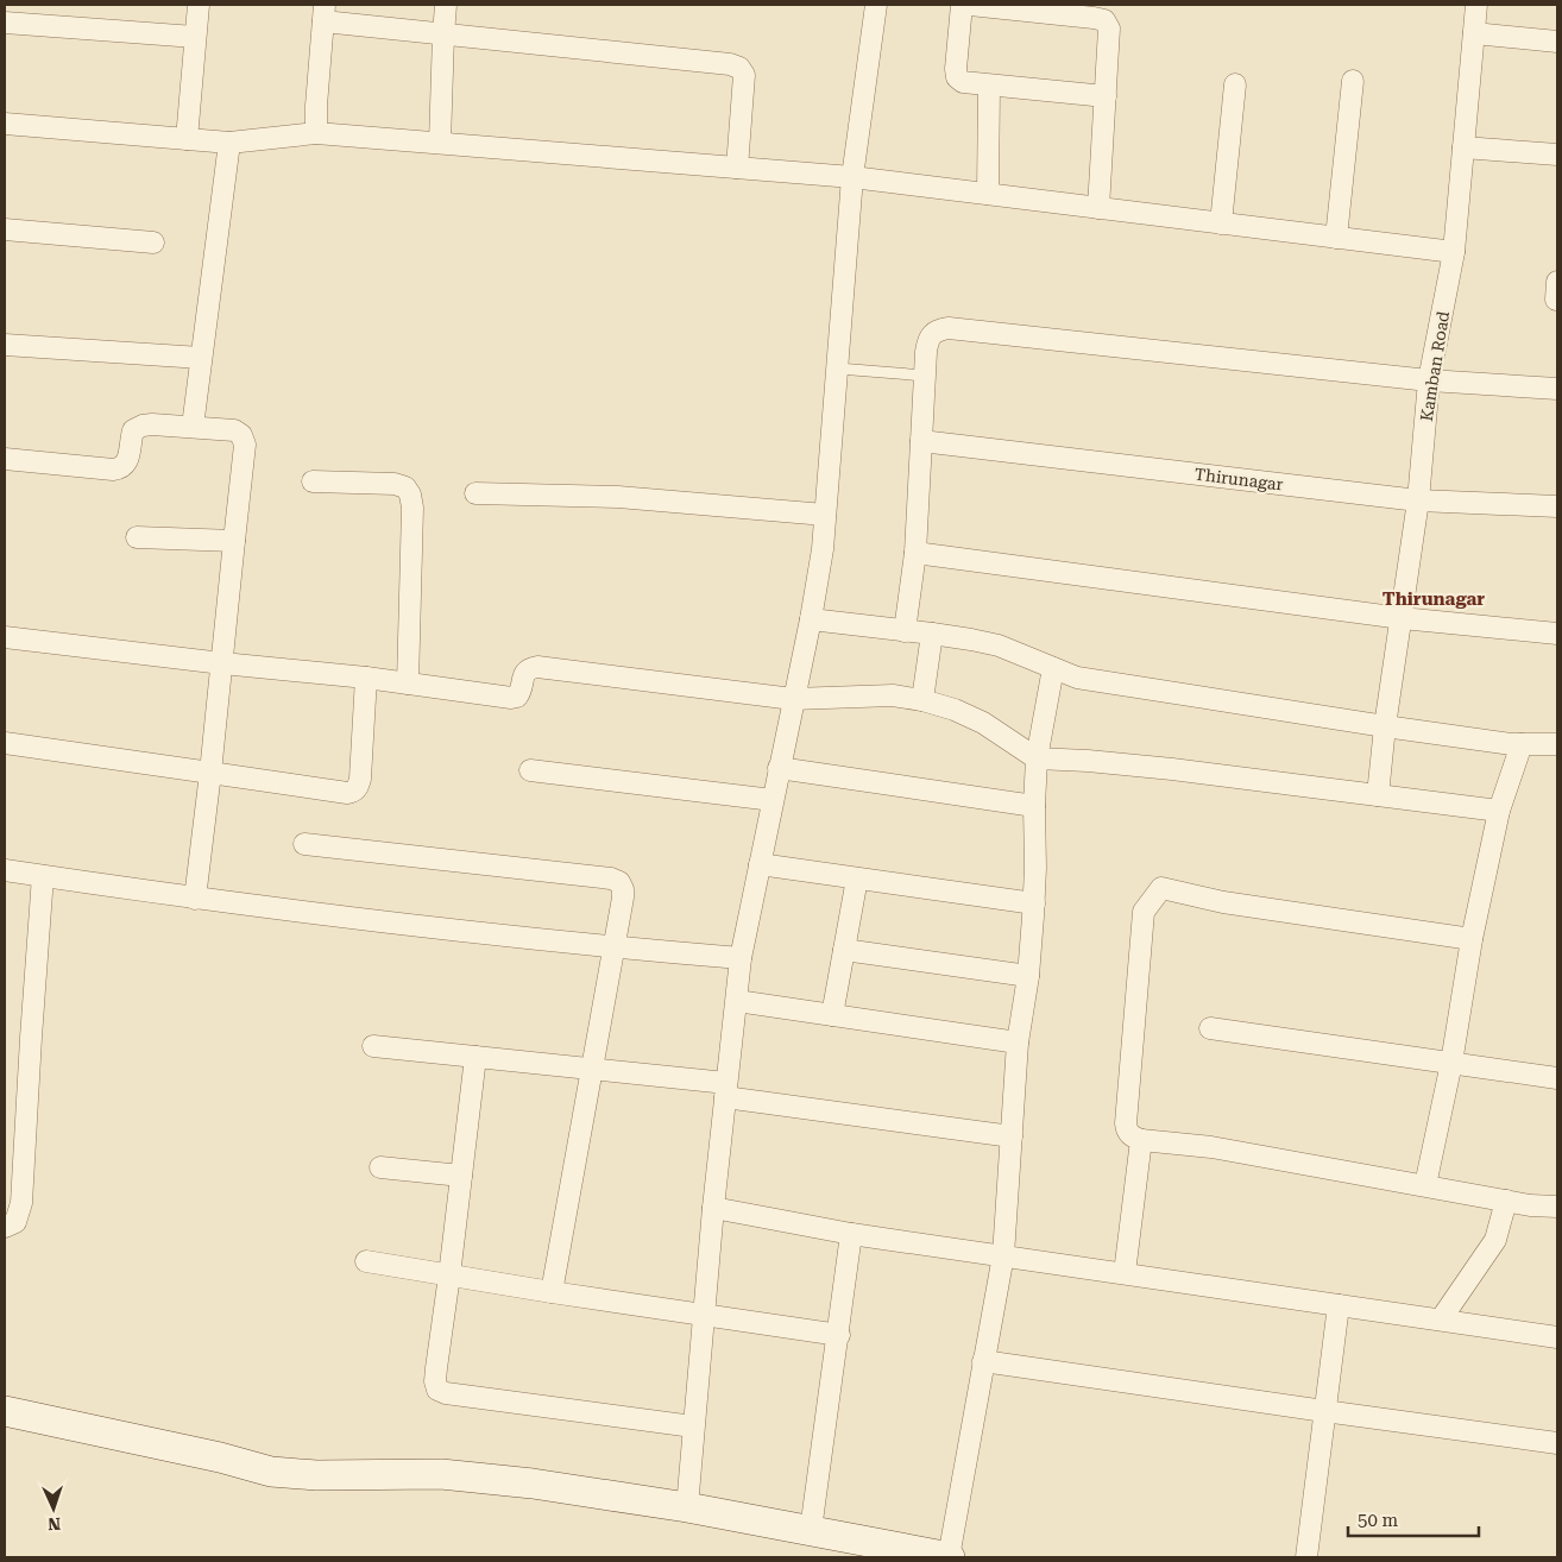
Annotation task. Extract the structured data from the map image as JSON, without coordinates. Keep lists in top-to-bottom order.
{
  "streets": {
    "street": ["Kamban Road", "Thirunagar"]
  },
  "crossings": [
    ["Kamban Road", "Thirunagar"]
  ],
  "districts": ["Thirunagar"],
  "scale_bar": "50 m",
  "north": "bottom"
}
